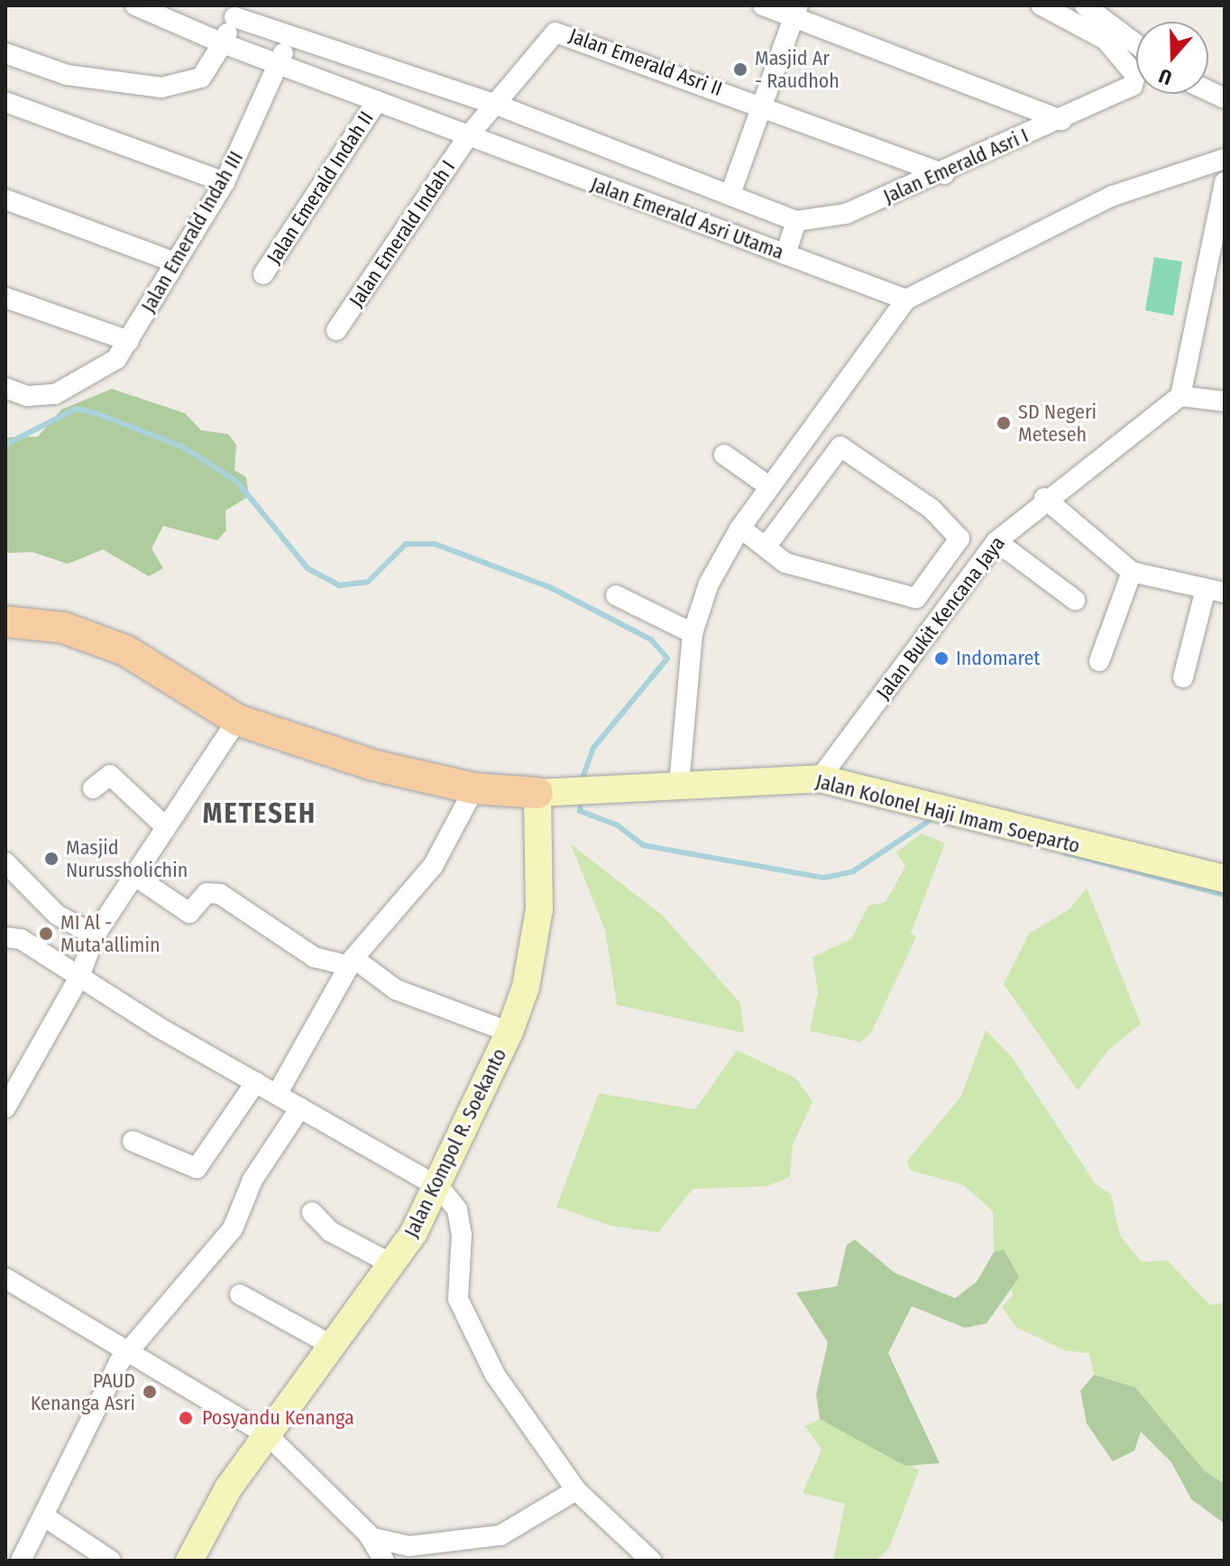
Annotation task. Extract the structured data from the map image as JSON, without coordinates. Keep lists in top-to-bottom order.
{
  "streets": {
    "main road": ["Jalan Kolonel Haji Imam Soeparto", "Jalan Kompol R. Soekanto"],
    "street": [
      "Jalan Emerald Asri II",
      "Jalan Emerald Asri I",
      "Jalan Emerald Indah II",
      "Jalan Emerald Asri Utama",
      "Jalan Emerald Indah III",
      "Jalan Emerald Indah I",
      "Jalan Bukit Kencana Jaya"
    ]
  },
  "crossings": [
    ["Jalan Emerald Asri II", "Jalan Emerald Asri I"],
    ["Jalan Emerald Asri II", "Jalan Emerald Asri Utama"],
    ["Jalan Emerald Asri I", "Jalan Emerald Asri Utama"],
    ["Jalan Emerald Indah II", "Jalan Emerald Asri Utama"],
    ["Jalan Emerald Asri Utama", "Jalan Emerald Indah III"],
    ["Jalan Emerald Asri Utama", "Jalan Emerald Indah I"],
    ["Jalan Bukit Kencana Jaya", "Jalan Kolonel Haji Imam Soeparto"],
    ["Jalan Kolonel Haji Imam Soeparto", "Jalan Kompol R. Soekanto"]
  ],
  "districts": ["METESEH"],
  "places": [
    "Masjid Ar - Raudhoh",
    "SD Negeri Meteseh",
    "Indomaret",
    "Masjid Nurussholichin",
    "MI Al - Muta'allimin",
    "PAUD Kenanga Asri",
    "Posyandu Kenanga"
  ],
  "north": "bottom"
}
